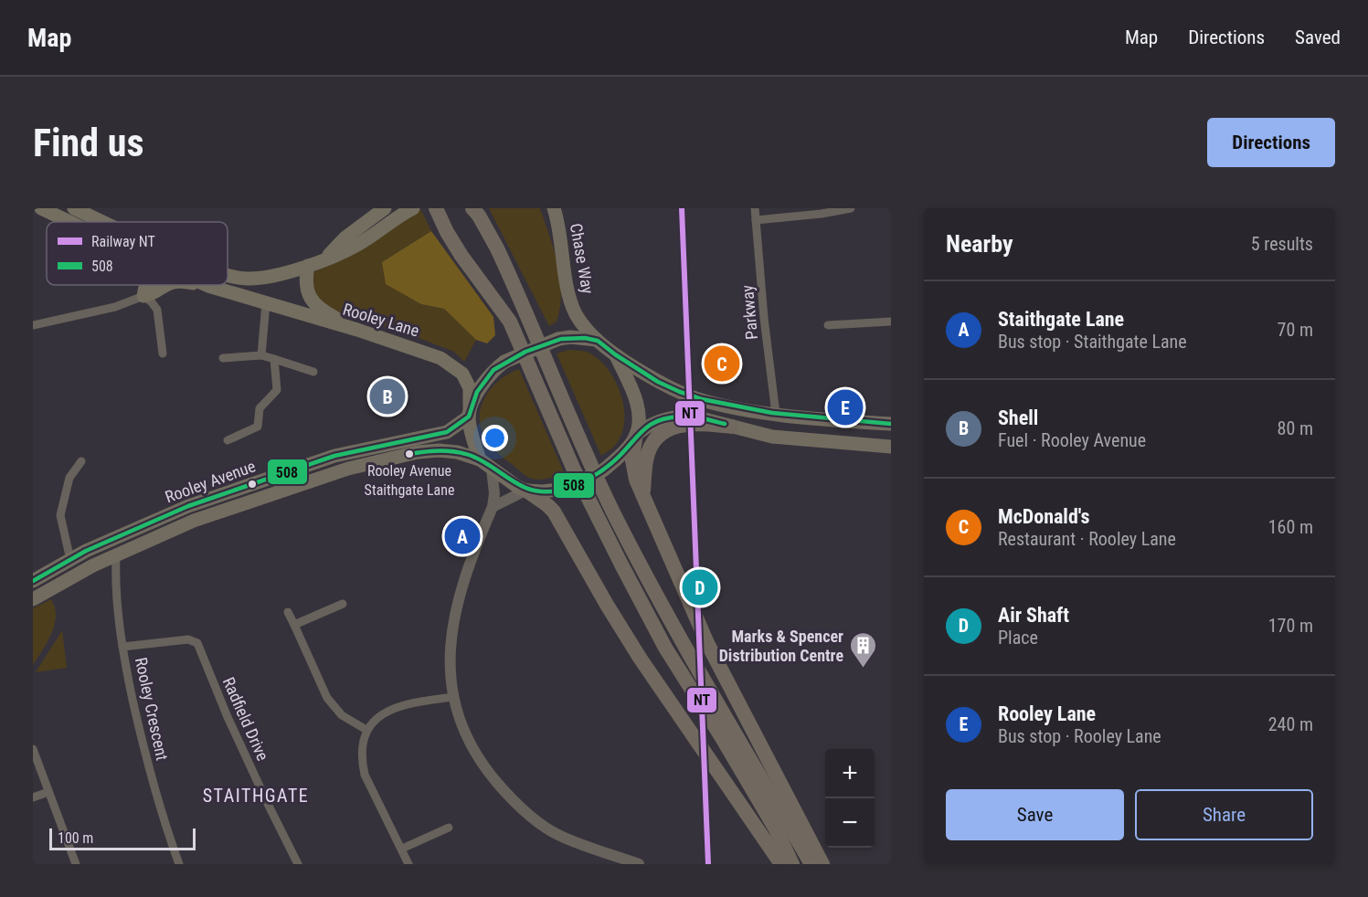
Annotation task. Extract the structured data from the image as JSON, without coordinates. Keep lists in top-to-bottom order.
{
  "streets": {
    "highway": ["Chase Way", "Rooley Avenue"],
    "main road": ["Rooley Lane"],
    "street": ["Parkway", "Rooley Crescent", "Radfield Drive"]
  },
  "crossings": [
    ["Chase Way", "Rooley Lane"],
    ["Chase Way", "Rooley Avenue"],
    ["Rooley Lane", "Rooley Avenue"],
    ["Rooley Avenue", "Rooley Crescent"],
    ["Rooley Crescent", "Radfield Drive"]
  ],
  "districts": ["STAITHGATE"],
  "places": {
    "other": ["Rooley Avenue Staithgate Lane"],
    "building": ["Marks & Spencer Distribution Centre"]
  },
  "lines": ["rail line NT", "transit line 508"],
  "legend": ["Railway NT", "508"],
  "scale_bar": "100 m",
  "page": {
    "header": "Map",
    "nav": ["Map", "Directions", "Saved"],
    "buttons": [
      "Directions",
      ["Save", "Share"]
    ],
    "title": "Find us",
    "heading": ["Nearby", "5 results"],
    "list": [
      {
        "mark": "A",
        "name": "Staithgate Lane",
        "note": "Bus stop · Staithgate Lane",
        "value": "70 m"
      },
      {
        "mark": "B",
        "name": "Shell",
        "note": "Fuel · Rooley Avenue",
        "value": "80 m"
      },
      {
        "mark": "C",
        "name": "McDonald's",
        "note": "Restaurant · Rooley Lane",
        "value": "160 m"
      },
      {
        "mark": "D",
        "name": "Air Shaft",
        "note": "Place",
        "value": "170 m"
      },
      {
        "mark": "E",
        "name": "Rooley Lane",
        "note": "Bus stop · Rooley Lane",
        "value": "240 m"
      }
    ],
    "pins": [
      "C",
      "B",
      "E",
      "A",
      "D"
    ],
    "map_buttons": ["+", "−"],
    "scale": "100 m"
  }
}
